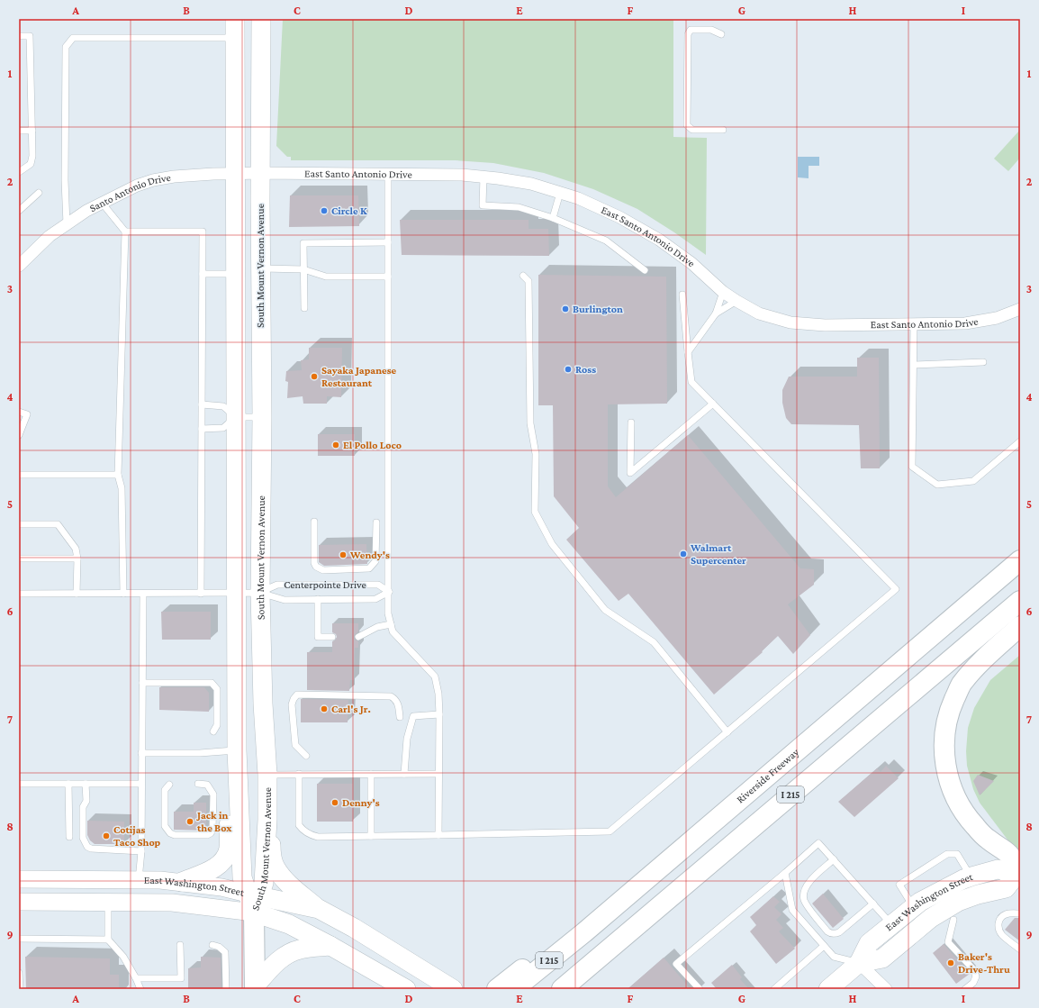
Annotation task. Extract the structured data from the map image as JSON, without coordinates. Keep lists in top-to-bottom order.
{
  "streets": {
    "highway": ["Riverside Freeway", "I 215"],
    "main road": ["South Mount Vernon Avenue", "East Washington Street"],
    "street": ["East Santo Antonio Drive", "Santo Antonio Drive"],
    "lane": ["Centerpointe Drive"]
  },
  "crossings": [
    ["East Santo Antonio Drive", "Santo Antonio Drive"],
    ["East Santo Antonio Drive", "South Mount Vernon Avenue"],
    ["Santo Antonio Drive", "South Mount Vernon Avenue"],
    ["South Mount Vernon Avenue", "Centerpointe Drive"],
    ["South Mount Vernon Avenue", "East Washington Street"]
  ],
  "places": [
    "Circle K",
    "Burlington",
    "Ross",
    "Sayaka Japanese Restaurant",
    "El Pollo Loco",
    "Walmart Supercenter",
    "Wendy's",
    "Carl's Jr.",
    "Denny's",
    "Jack in the Box",
    "Cotijas Taco Shop",
    "Baker's Drive-Thru"
  ],
  "grid": {
    "columns": [
      "A",
      "B",
      "C",
      "D",
      "E",
      "F",
      "G",
      "H",
      "I"
    ],
    "rows": [
      "1",
      "2",
      "3",
      "4",
      "5",
      "6",
      "7",
      "8",
      "9"
    ]
  }
}
